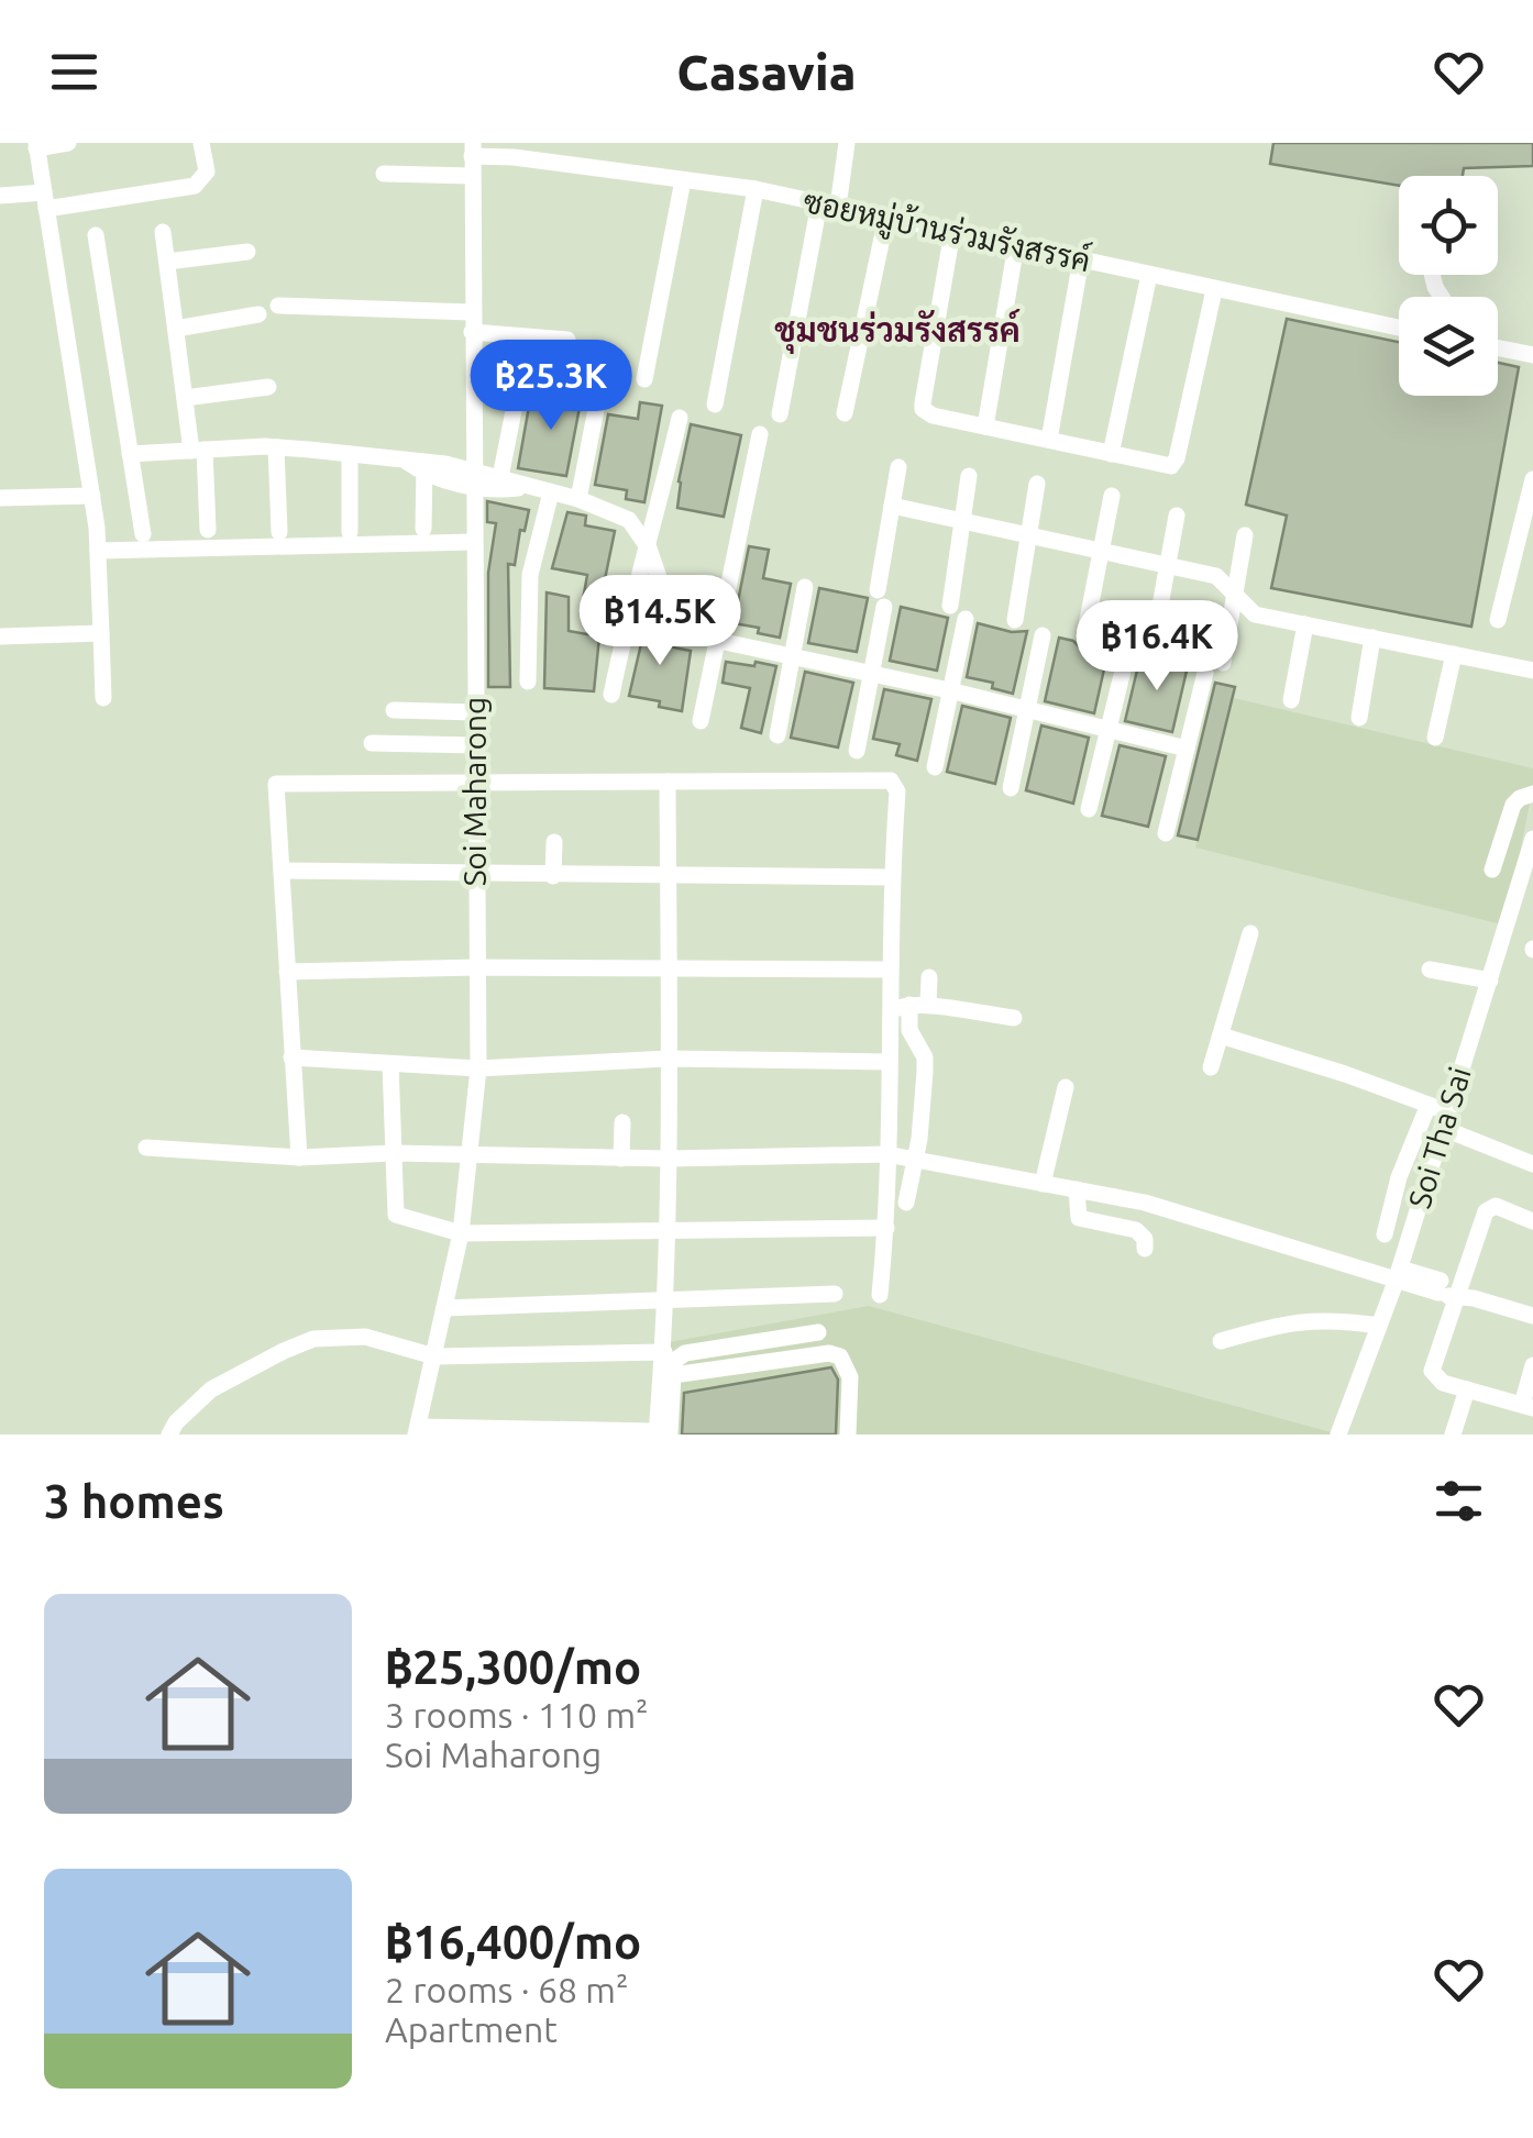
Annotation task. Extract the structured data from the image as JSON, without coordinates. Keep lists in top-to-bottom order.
{
  "streets": {
    "street": ["ซอยหมู่บ้านร่วมรังสรรค์", "Soi Maharong", "Soi Tha Sai"]
  },
  "crossings": [
    ["ซอยหมู่บ้านร่วมรังสรรค์", "Soi Maharong"]
  ],
  "districts": ["ชุมชนร่วมรังสรรค์"],
  "page": {
    "header": "Casavia",
    "price": ["฿25.3K", "฿14.5K", "฿16.4K"],
    "heading": "3 homes",
    "list": [
      {
        "name": "฿25,300/mo",
        "note": "3 rooms · 110 m² · Soi Maharong"
      },
      {
        "name": "฿16,400/mo",
        "note": "2 rooms · 68 m² · Apartment"
      }
    ]
  }
}
